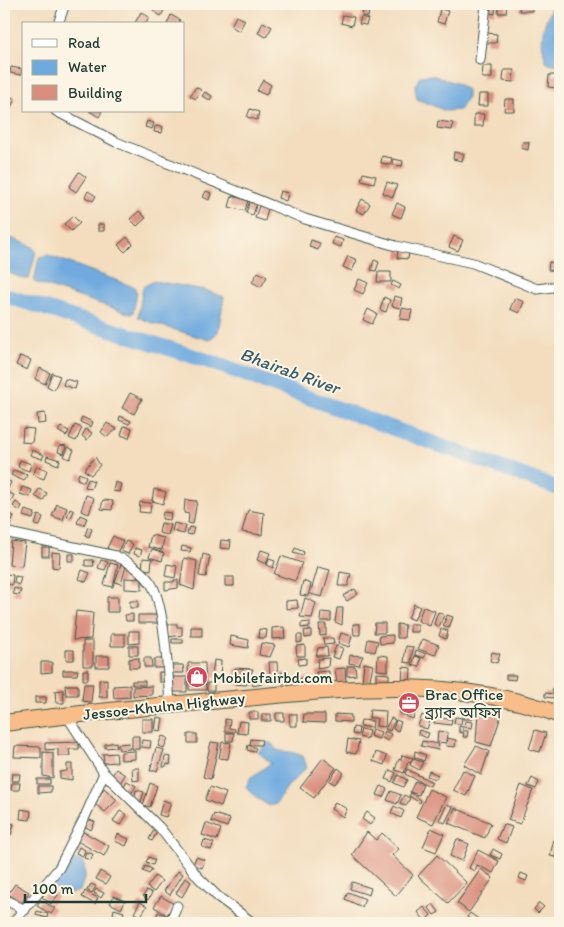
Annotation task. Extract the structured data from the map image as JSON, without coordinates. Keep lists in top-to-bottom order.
{
  "streets": {
    "highway": ["Jessoe-Khulna Highway"]
  },
  "water": ["Bhairab River"],
  "places": {
    "shop": ["Mobilefairbd.com"],
    "office": ["Brac Office ব্র্যাক অফিস"]
  },
  "legend": ["Road", "Water", "Building"],
  "scale_bar": "100 m"
}
